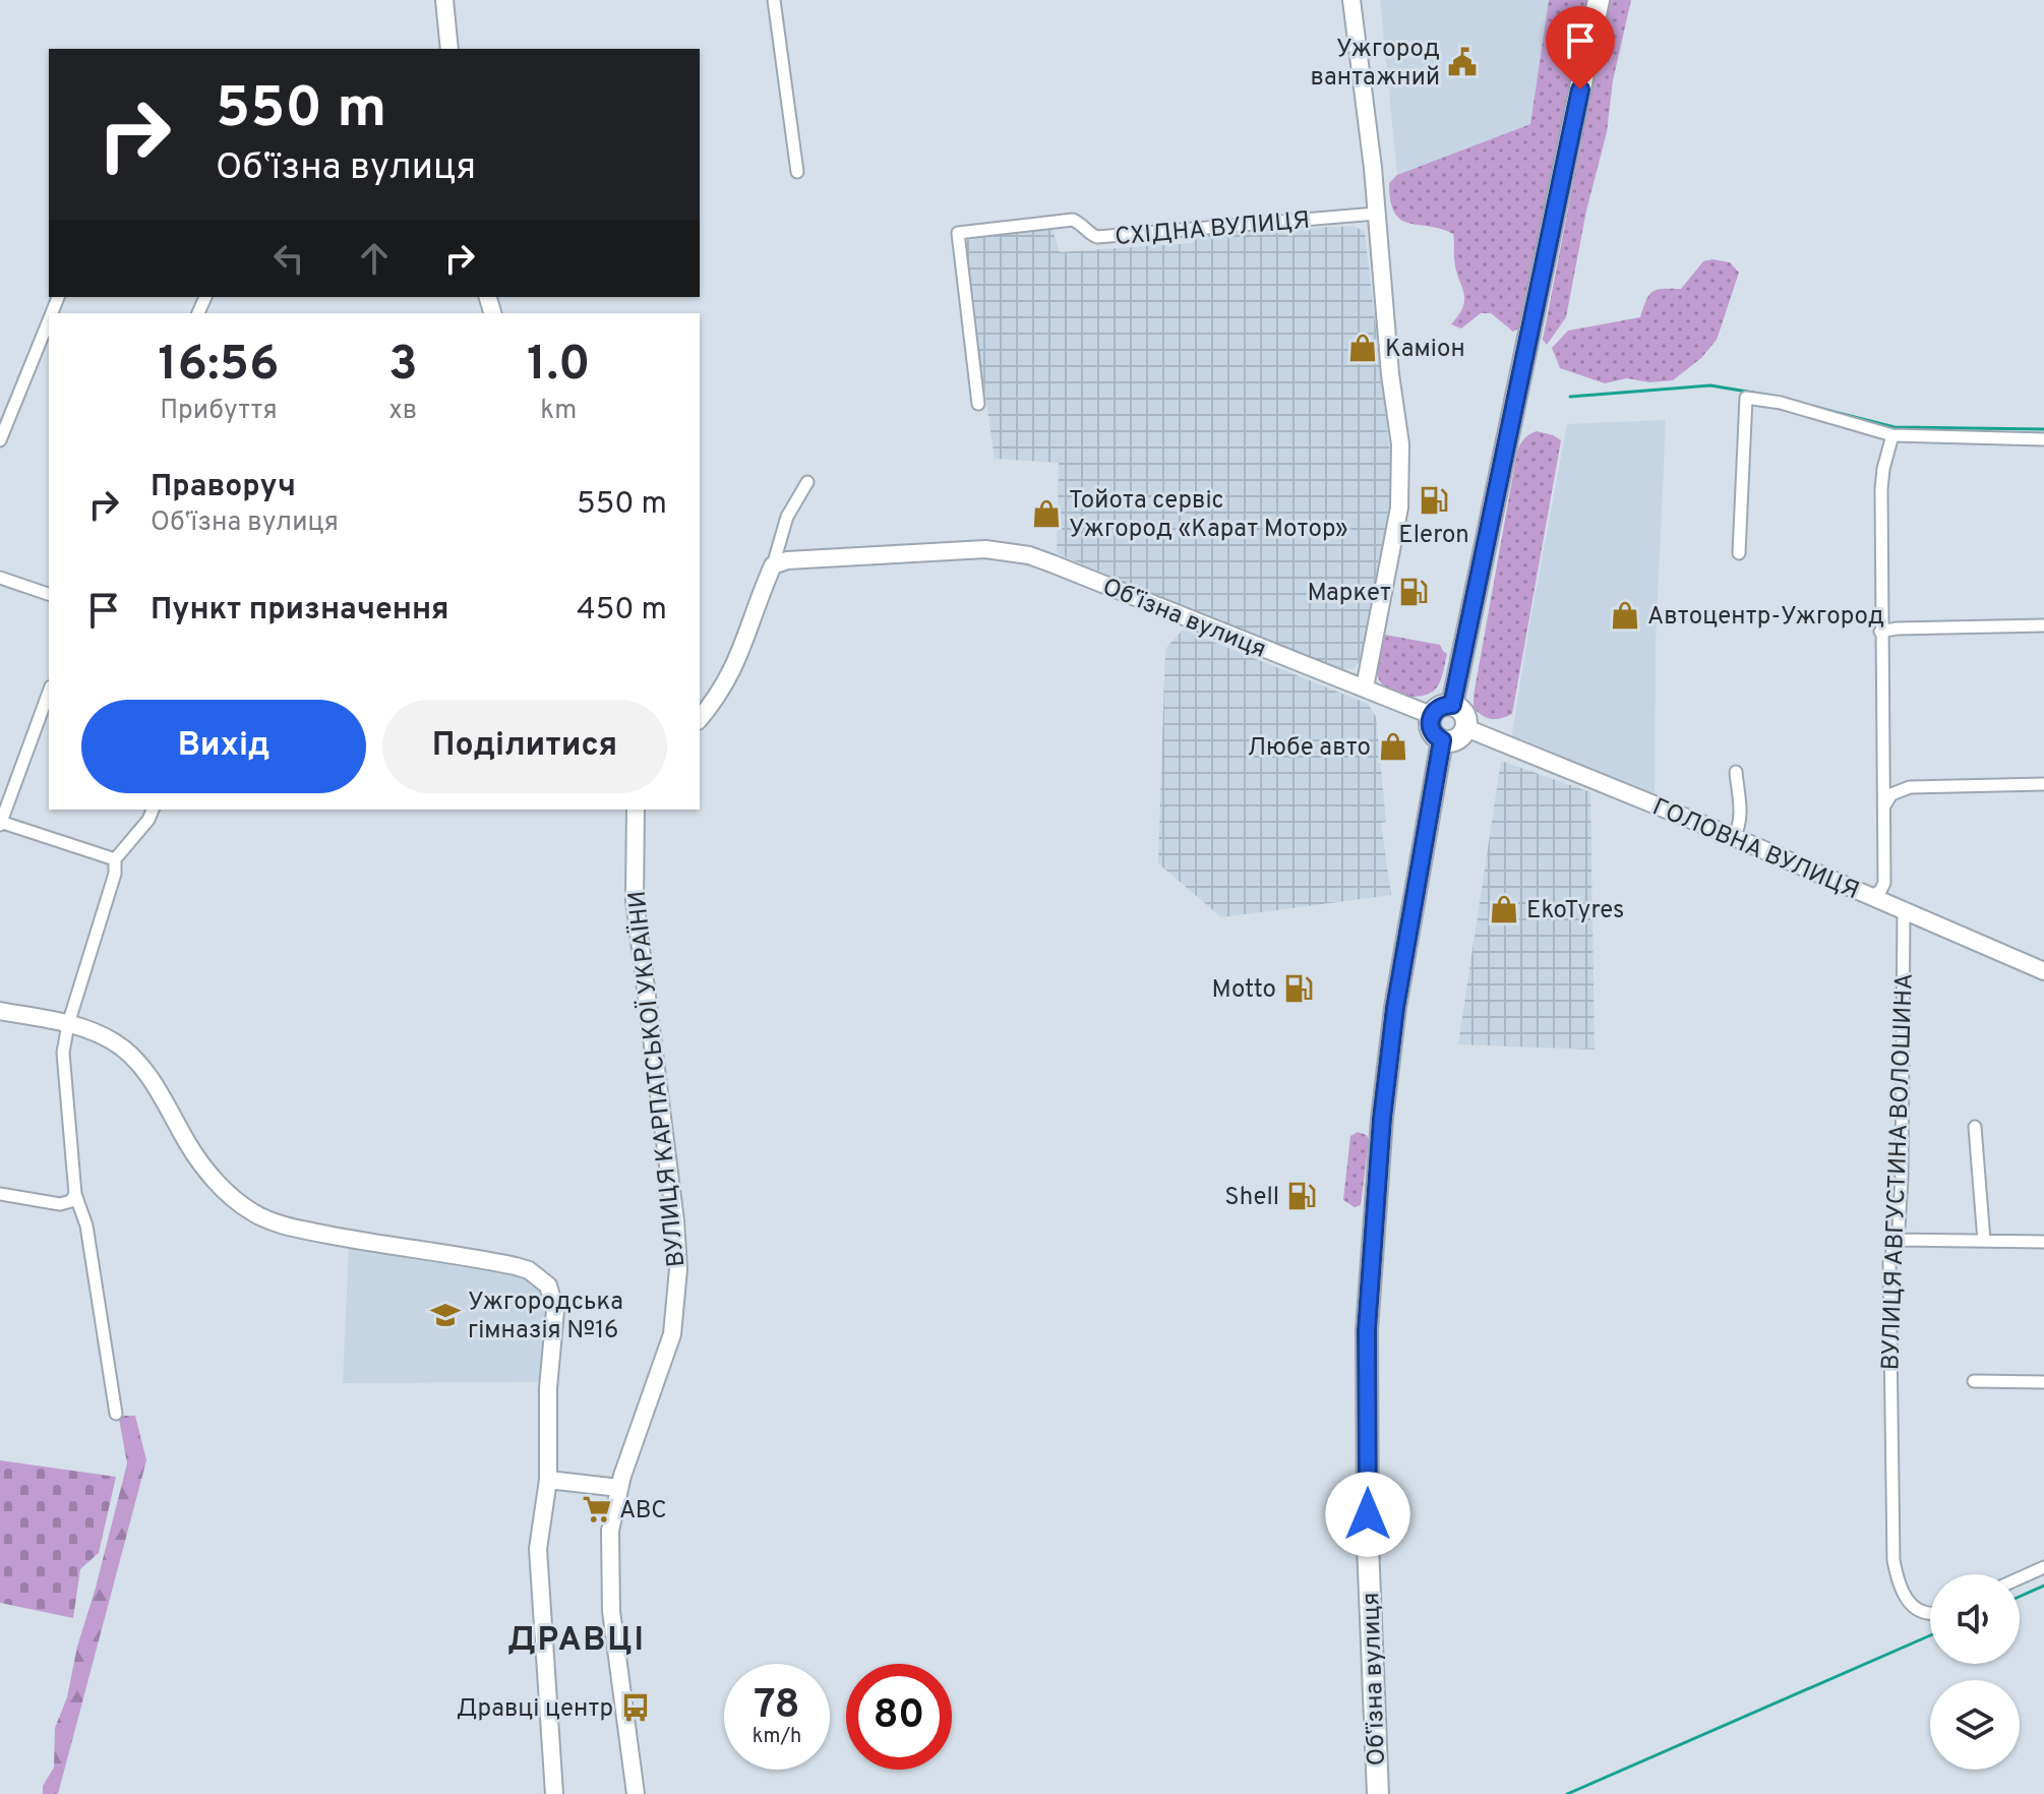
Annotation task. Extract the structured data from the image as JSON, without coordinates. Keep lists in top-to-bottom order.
{
  "streets": {
    "highway": ["Обʼїзна вулиця"],
    "street": [
      "СХІДНА ВУЛИЦЯ",
      "ГОЛОВНА ВУЛИЦЯ",
      "ВУЛИЦЯ КАРПАТСЬКОЇ УКРАЇНИ",
      "ВУЛИЦЯ АВГУСТИНА ВОЛОШИНА"
    ]
  },
  "crossings": [
    ["Обʼїзна вулиця", "ГОЛОВНА ВУЛИЦЯ"],
    ["ГОЛОВНА ВУЛИЦЯ", "ВУЛИЦЯ АВГУСТИНА ВОЛОШИНА"]
  ],
  "districts": ["ДРАВЦІ"],
  "places": {
    "public building": ["Ужгород вантажний"],
    "shop": [
      "Каміон",
      "Тойота сервіс Ужгород «Карат Мотор»",
      "Автоцентр-Ужгород",
      "Любе авто",
      "EkoTyres"
    ],
    "fuel station": [
      "Eleron",
      "Маркет",
      "Motto",
      "Shell"
    ],
    "school or university": ["Ужгородська гімназія №16"],
    "supermarket": ["ABC"],
    "bus stop": ["Дравці центр"]
  },
  "page": {
    "turn": ["550 m", "Обʼїзна вулиця"],
    "eta": [
      "16:56",
      "Прибуття",
      "3",
      "хв",
      "1.0",
      "km"
    ],
    "list": [
      {
        "name": "Праворуч",
        "note": "Обʼїзна вулиця",
        "value": "550 m"
      },
      {
        "name": "Пункт призначення",
        "value": "450 m"
      }
    ],
    "buttons": ["Вихід", "Поділитися"],
    "speed": "78 km/h",
    "limit": "80"
  }
}
